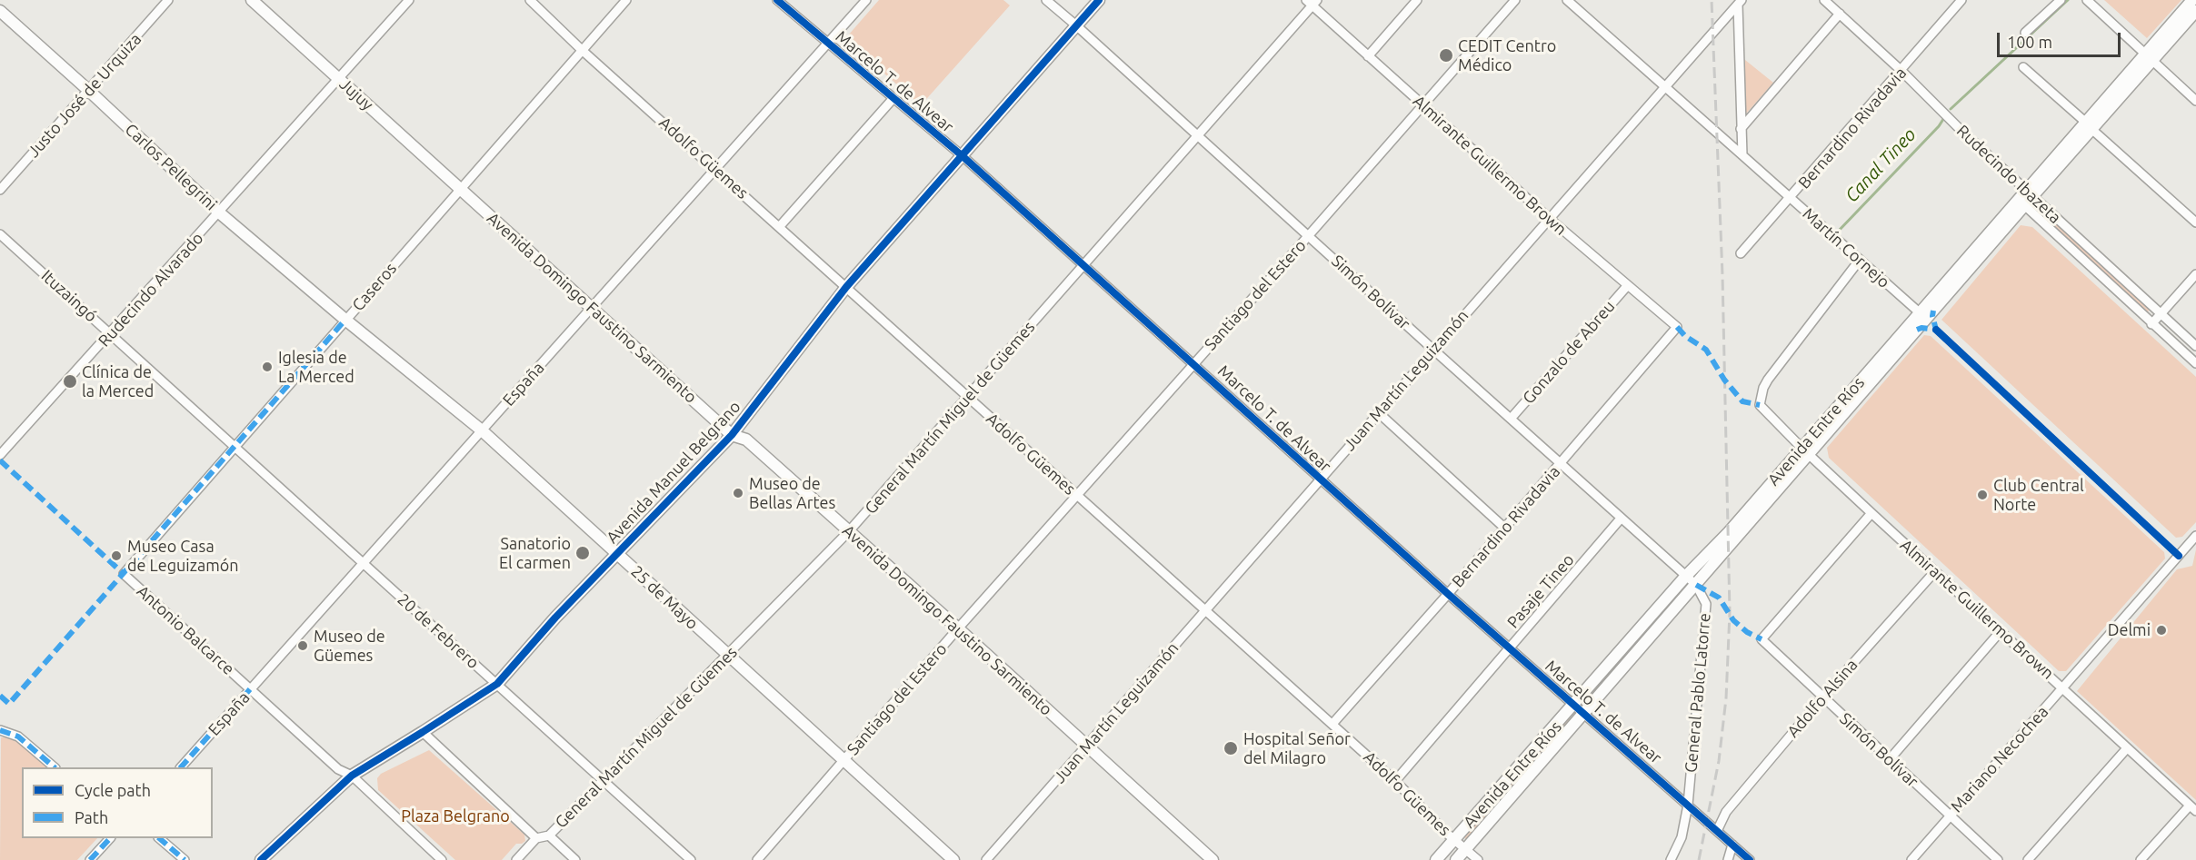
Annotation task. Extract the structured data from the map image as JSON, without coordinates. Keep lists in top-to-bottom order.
{
  "streets": {
    "main road": [
      "Jujuy",
      "Carlos Pellegrini",
      "Avenida Domingo Faustino Sarmiento",
      "Avenida Entre Ríos",
      "Avenida Manuel Belgrano",
      "25 de Mayo"
    ],
    "street": [
      "Marcelo T. de Alvear",
      "Justo José de Urquiza",
      "Bernardino Rivadavia",
      "Adolfo Güemes",
      "Almirante Guillermo Brown",
      "Rudecindo Ibazeta",
      "Martín Cornejo",
      "Caseros",
      "Rudecindo Alvarado",
      "Simón Bolívar",
      "Santiago del Estero",
      "Ituzaingó",
      "Gonzalo de Abreu",
      "Juan Martín Leguizamón",
      "España",
      "General Martín Miguel de Güemes",
      "Pasaje Tineo",
      "Antonio Balcarce",
      "20 de Febrero",
      "General Pablo Latorre",
      "Adolfo Alsina",
      "Mariano Necochea"
    ]
  },
  "crossings": [
    ["Marcelo T. de Alvear", "Bernardino Rivadavia"],
    ["Marcelo T. de Alvear", "Santiago del Estero"],
    ["Marcelo T. de Alvear", "Juan Martín Leguizamón"],
    ["Marcelo T. de Alvear", "España"],
    ["Marcelo T. de Alvear", "General Martín Miguel de Güemes"],
    ["Marcelo T. de Alvear", "Avenida Entre Ríos"],
    ["Marcelo T. de Alvear", "Avenida Manuel Belgrano"],
    ["Marcelo T. de Alvear", "Pasaje Tineo"],
    ["Marcelo T. de Alvear", "General Pablo Latorre"],
    ["Marcelo T. de Alvear", "Adolfo Alsina"],
    ["Jujuy", "Caseros"],
    ["Jujuy", "Rudecindo Alvarado"],
    ["Jujuy", "Avenida Domingo Faustino Sarmiento"],
    ["Justo José de Urquiza", "Carlos Pellegrini"],
    ["Bernardino Rivadavia", "Adolfo Güemes"],
    ["Bernardino Rivadavia", "Almirante Guillermo Brown"],
    ["Bernardino Rivadavia", "Rudecindo Ibazeta"],
    ["Bernardino Rivadavia", "Martín Cornejo"],
    ["Bernardino Rivadavia", "Simón Bolívar"],
    ["Adolfo Güemes", "Caseros"],
    ["Adolfo Güemes", "Santiago del Estero"],
    ["Adolfo Güemes", "Juan Martín Leguizamón"],
    ["Adolfo Güemes", "España"],
    ["Adolfo Güemes", "General Martín Miguel de Güemes"],
    ["Adolfo Güemes", "Avenida Entre Ríos"],
    ["Adolfo Güemes", "Avenida Manuel Belgrano"],
    ["Adolfo Güemes", "Pasaje Tineo"],
    ["Almirante Guillermo Brown", "Martín Cornejo"],
    ["Almirante Guillermo Brown", "Simón Bolívar"],
    ["Almirante Guillermo Brown", "Santiago del Estero"],
    ["Almirante Guillermo Brown", "Gonzalo de Abreu"],
    ["Almirante Guillermo Brown", "Juan Martín Leguizamón"],
    ["Almirante Guillermo Brown", "General Martín Miguel de Güemes"],
    ["Almirante Guillermo Brown", "Avenida Entre Ríos"],
    ["Almirante Guillermo Brown", "Adolfo Alsina"],
    ["Almirante Guillermo Brown", "Mariano Necochea"],
    ["Carlos Pellegrini", "Caseros"],
    ["Carlos Pellegrini", "Rudecindo Alvarado"],
    ["Carlos Pellegrini", "25 de Mayo"],
    ["Rudecindo Ibazeta", "Avenida Entre Ríos"],
    ["Martín Cornejo", "Juan Martín Leguizamón"],
    ["Martín Cornejo", "Avenida Entre Ríos"],
    ["Caseros", "Ituzaingó"],
    ["Caseros", "Avenida Domingo Faustino Sarmiento"],
    ["Caseros", "25 de Mayo"],
    ["Caseros", "Antonio Balcarce"],
    ["Caseros", "20 de Febrero"],
    ["Rudecindo Alvarado", "Ituzaingó"],
    ["Simón Bolívar", "Santiago del Estero"],
    ["Simón Bolívar", "Gonzalo de Abreu"],
    ["Simón Bolívar", "Juan Martín Leguizamón"],
    ["Simón Bolívar", "General Martín Miguel de Güemes"],
    ["Simón Bolívar", "Avenida Entre Ríos"],
    ["Simón Bolívar", "Avenida Manuel Belgrano"],
    ["Simón Bolívar", "Pasaje Tineo"],
    ["Simón Bolívar", "General Pablo Latorre"],
    ["Simón Bolívar", "Adolfo Alsina"],
    ["Simón Bolívar", "Mariano Necochea"],
    ["Santiago del Estero", "Avenida Domingo Faustino Sarmiento"],
    ["Santiago del Estero", "25 de Mayo"],
    ["Ituzaingó", "20 de Febrero"],
    ["Avenida Domingo Faustino Sarmiento", "Juan Martín Leguizamón"],
    ["Avenida Domingo Faustino Sarmiento", "España"],
    ["Avenida Domingo Faustino Sarmiento", "General Martín Miguel de Güemes"],
    ["Avenida Domingo Faustino Sarmiento", "Avenida Manuel Belgrano"],
    ["España", "25 de Mayo"],
    ["España", "Antonio Balcarce"],
    ["España", "20 de Febrero"],
    ["General Martín Miguel de Güemes", "25 de Mayo"],
    ["General Martín Miguel de Güemes", "20 de Febrero"],
    ["Avenida Entre Ríos", "General Pablo Latorre"],
    ["Avenida Manuel Belgrano", "25 de Mayo"],
    ["Avenida Manuel Belgrano", "Antonio Balcarce"],
    ["Avenida Manuel Belgrano", "20 de Febrero"]
  ],
  "water": ["Canal Tineo"],
  "parks": ["Plaza Belgrano"],
  "places": [
    "CEDIT Centro Médico",
    "Iglesia de La Merced",
    "Clínica de la Merced",
    "Museo de Bellas Artes",
    "Club Central Norte",
    "Sanatorio El carmen",
    "Museo Casa de Leguizamón",
    "Delmi",
    "Museo de Güemes",
    "Hospital Señor del Milagro"
  ],
  "legend": ["Cycle path", "Path"],
  "scale_bar": "100 m"
}
